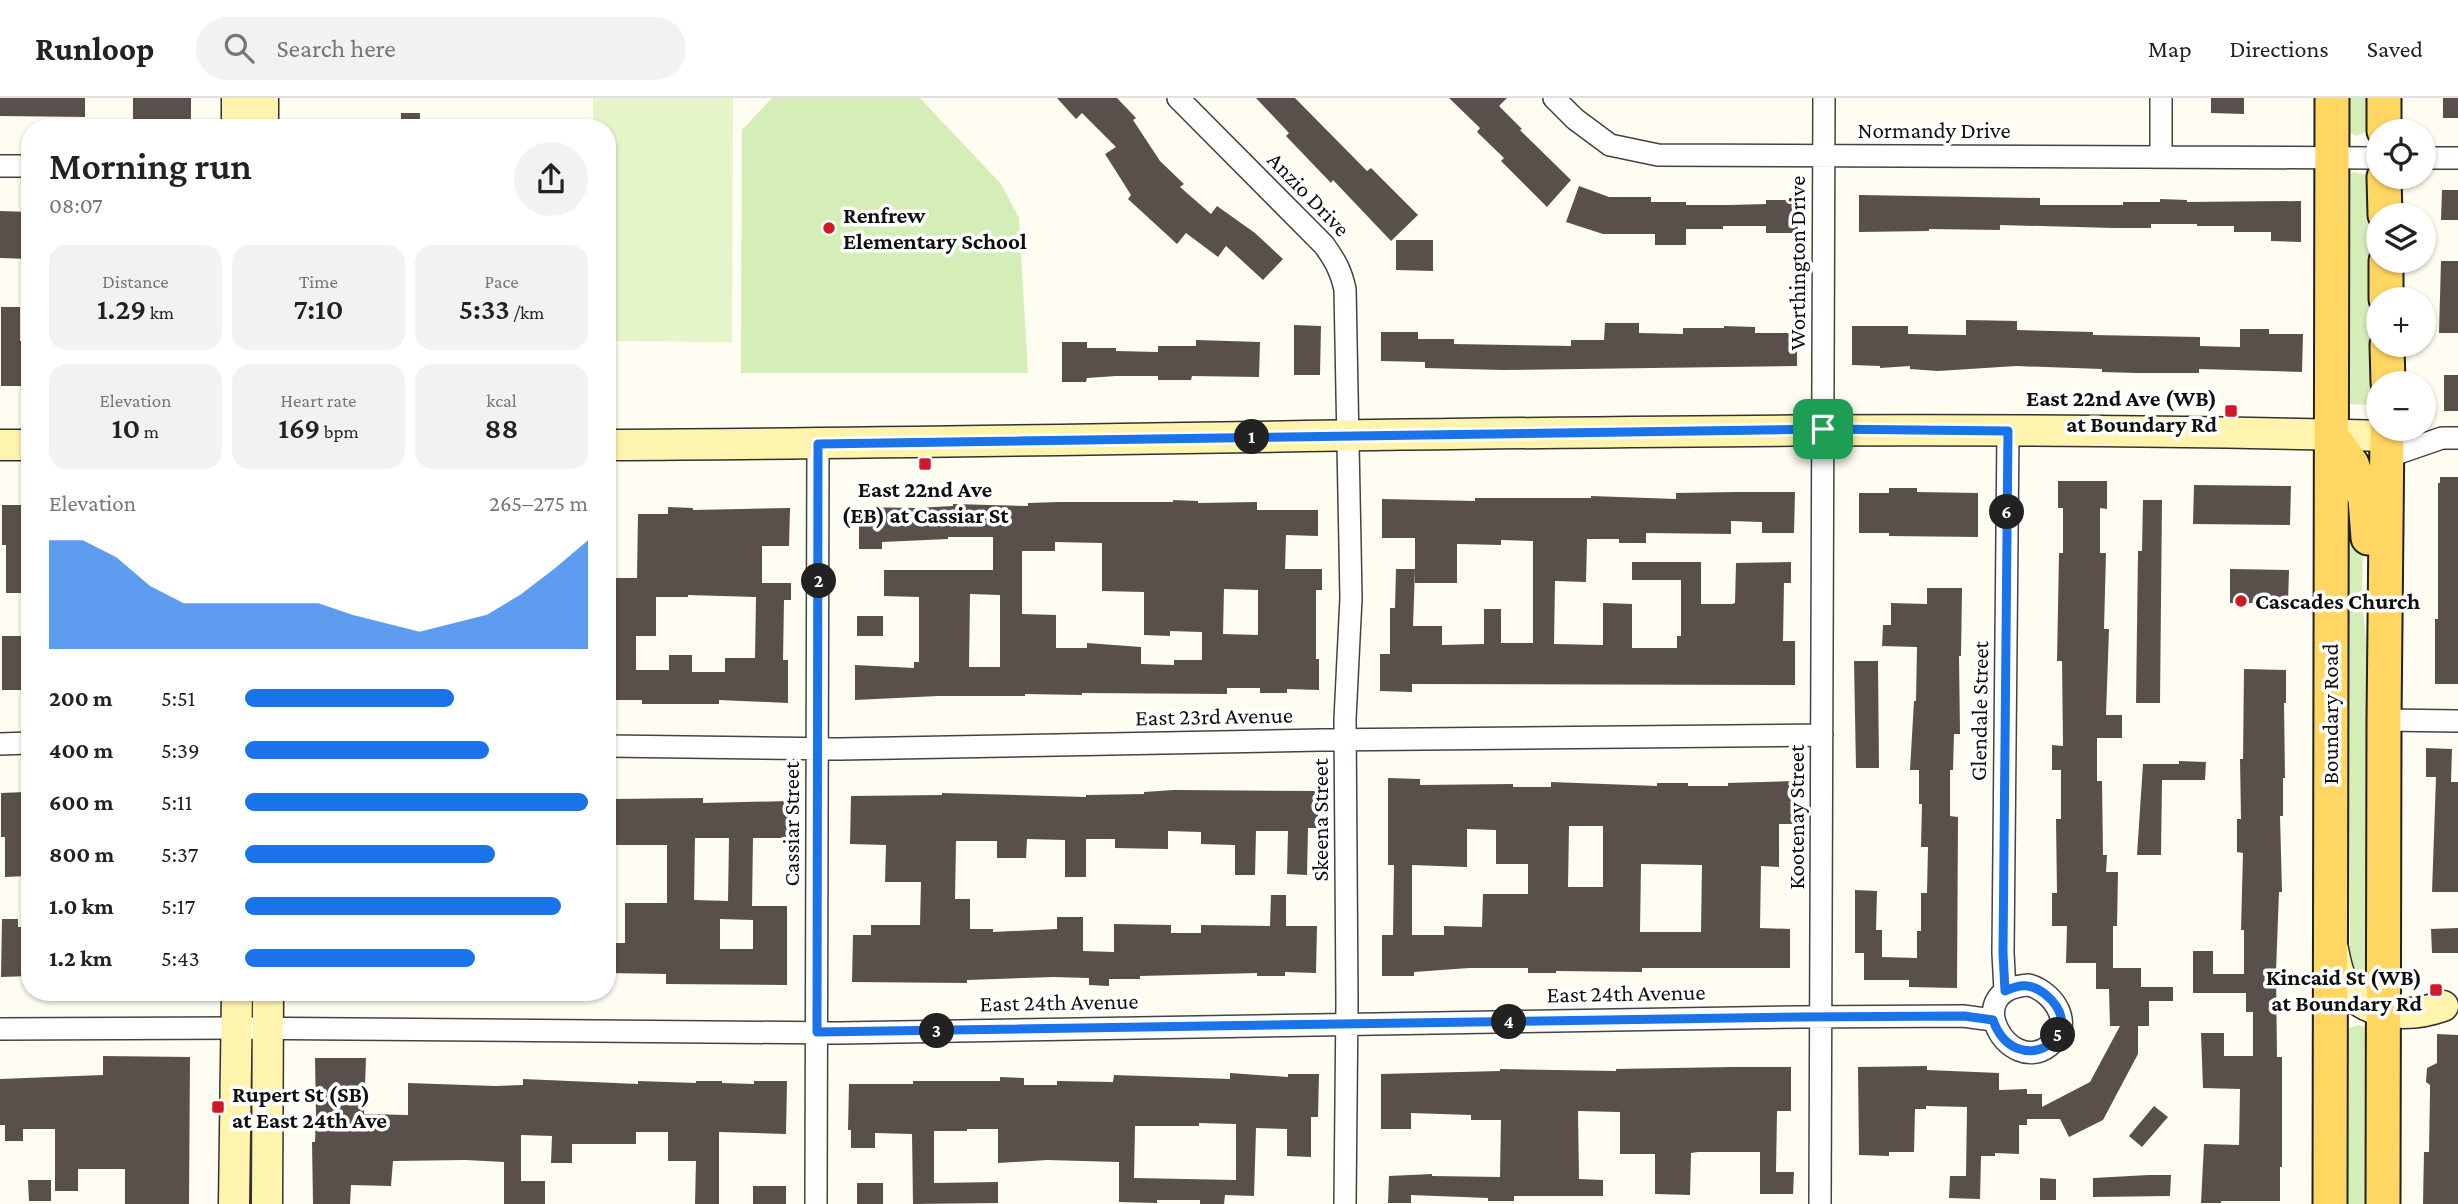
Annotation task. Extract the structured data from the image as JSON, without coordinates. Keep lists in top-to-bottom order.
{
  "streets": {
    "main road": ["Boundary Road"],
    "street": [
      "Normandy Drive",
      "Anzio Drive",
      "Worthington Drive",
      "Glendale Street",
      "East 23rd Avenue",
      "Kootenay Street",
      "Skeena Street",
      "Cassiar Street",
      "East 24th Avenue"
    ]
  },
  "crossings": [
    ["Normandy Drive", "Worthington Drive"],
    ["Normandy Drive", "Boundary Road"],
    ["Anzio Drive", "Skeena Street"],
    ["Worthington Drive", "Kootenay Street"],
    ["Glendale Street", "East 24th Avenue"],
    ["East 23rd Avenue", "Kootenay Street"],
    ["East 23rd Avenue", "Skeena Street"],
    ["East 23rd Avenue", "Cassiar Street"],
    ["Kootenay Street", "East 24th Avenue"],
    ["Skeena Street", "East 24th Avenue"],
    ["Cassiar Street", "East 24th Avenue"]
  ],
  "places": {
    "other": ["Renfrew Elementary School", "Cascades Church"],
    "transit": [
      "East 22nd Ave (WB) at Boundary Rd",
      "East 22nd Ave (EB) at Cassiar St",
      "Kincaid St (WB) at Boundary Rd",
      "Rupert St (SB) at East 24th Ave"
    ]
  },
  "page": {
    "header": "Runloop",
    "search": "Search here",
    "nav": ["Map", "Directions", "Saved"],
    "map_buttons": ["+", "−"],
    "heading": ["Morning run", "08:07"],
    "stats": [
      ["Distance", "1.29 km"],
      ["Time", "7:10"],
      ["Pace", "5:33 /km"],
      ["Elevation", "10 m"],
      ["Heart rate", "169 bpm"],
      ["kcal", "88"]
    ],
    "pins": [
      "1",
      "6",
      "2",
      "4",
      "3",
      "5"
    ],
    "chart": ["Elevation", "265–275 m"],
    "list": [
      {
        "name": "200 m",
        "note": "5:51"
      },
      {
        "name": "400 m",
        "note": "5:39"
      },
      {
        "name": "600 m",
        "note": "5:11"
      },
      {
        "name": "800 m",
        "note": "5:37"
      },
      {
        "name": "1.0 km",
        "note": "5:17"
      },
      {
        "name": "1.2 km",
        "note": "5:43"
      }
    ]
  }
}
